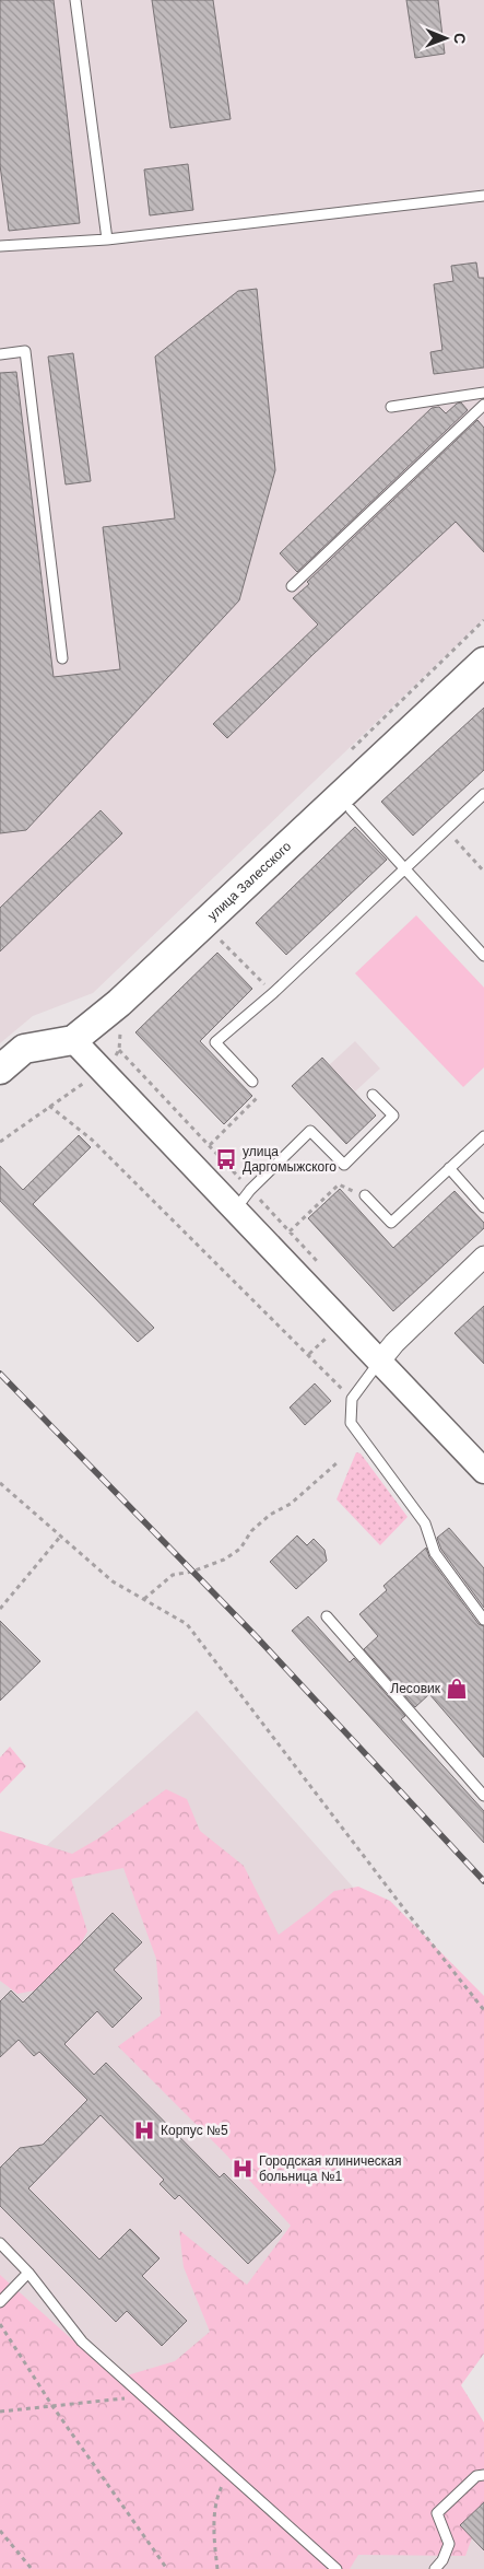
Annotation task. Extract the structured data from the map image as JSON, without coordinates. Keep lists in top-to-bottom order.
{
  "streets": {
    "main road": ["улица Залесского"]
  },
  "places": {
    "bus stop": ["улица Даргомыжского"],
    "shop": ["Лесовик"],
    "hospital": ["Корпус №5", "Городская клиническая больница №1"]
  },
  "north": "right"
}
